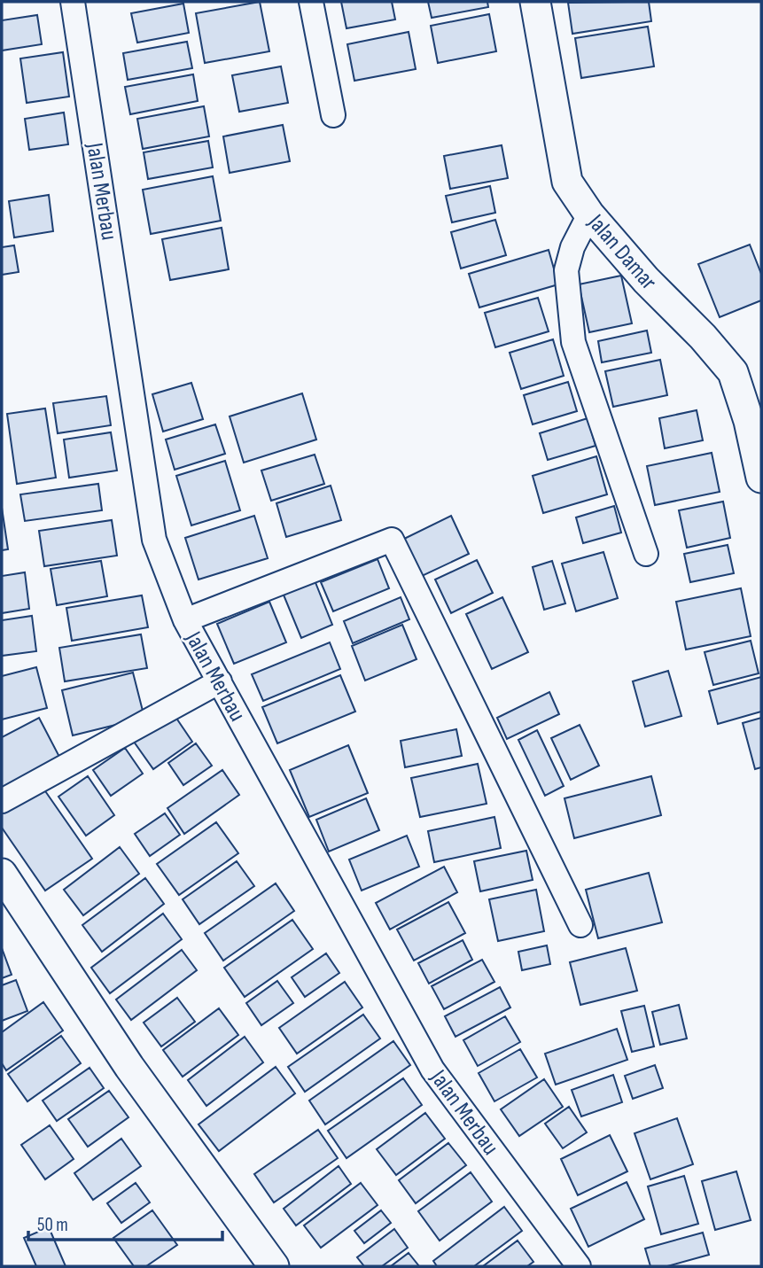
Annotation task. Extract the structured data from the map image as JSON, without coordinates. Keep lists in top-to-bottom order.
{
  "streets": {
    "street": ["Jalan Merbau", "Jalan Damar"]
  },
  "scale_bar": "50 m"
}
